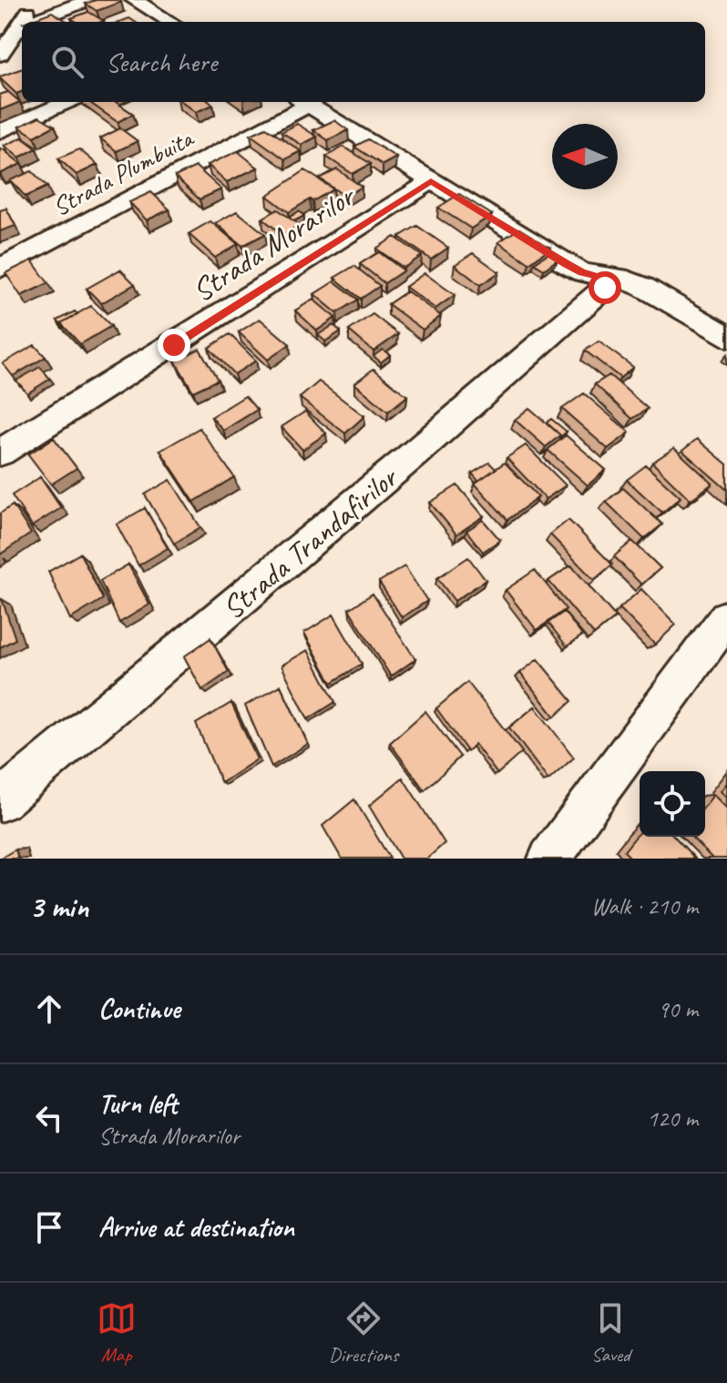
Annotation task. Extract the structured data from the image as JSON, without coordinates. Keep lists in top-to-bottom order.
{
  "streets": {
    "street": ["Strada Plumbuita", "Strada Morarilor", "Strada Trandafirilor"]
  },
  "north": "left",
  "page": {
    "search": "Search here",
    "heading": ["3 min", "Walk · 210 m"],
    "list": [
      ["Continue", "90 m"],
      ["Turn left", "Strada Morarilor", "120 m"],
      "Arrive at destination"
    ],
    "nav": ["Map", "Directions", "Saved"]
  }
}
